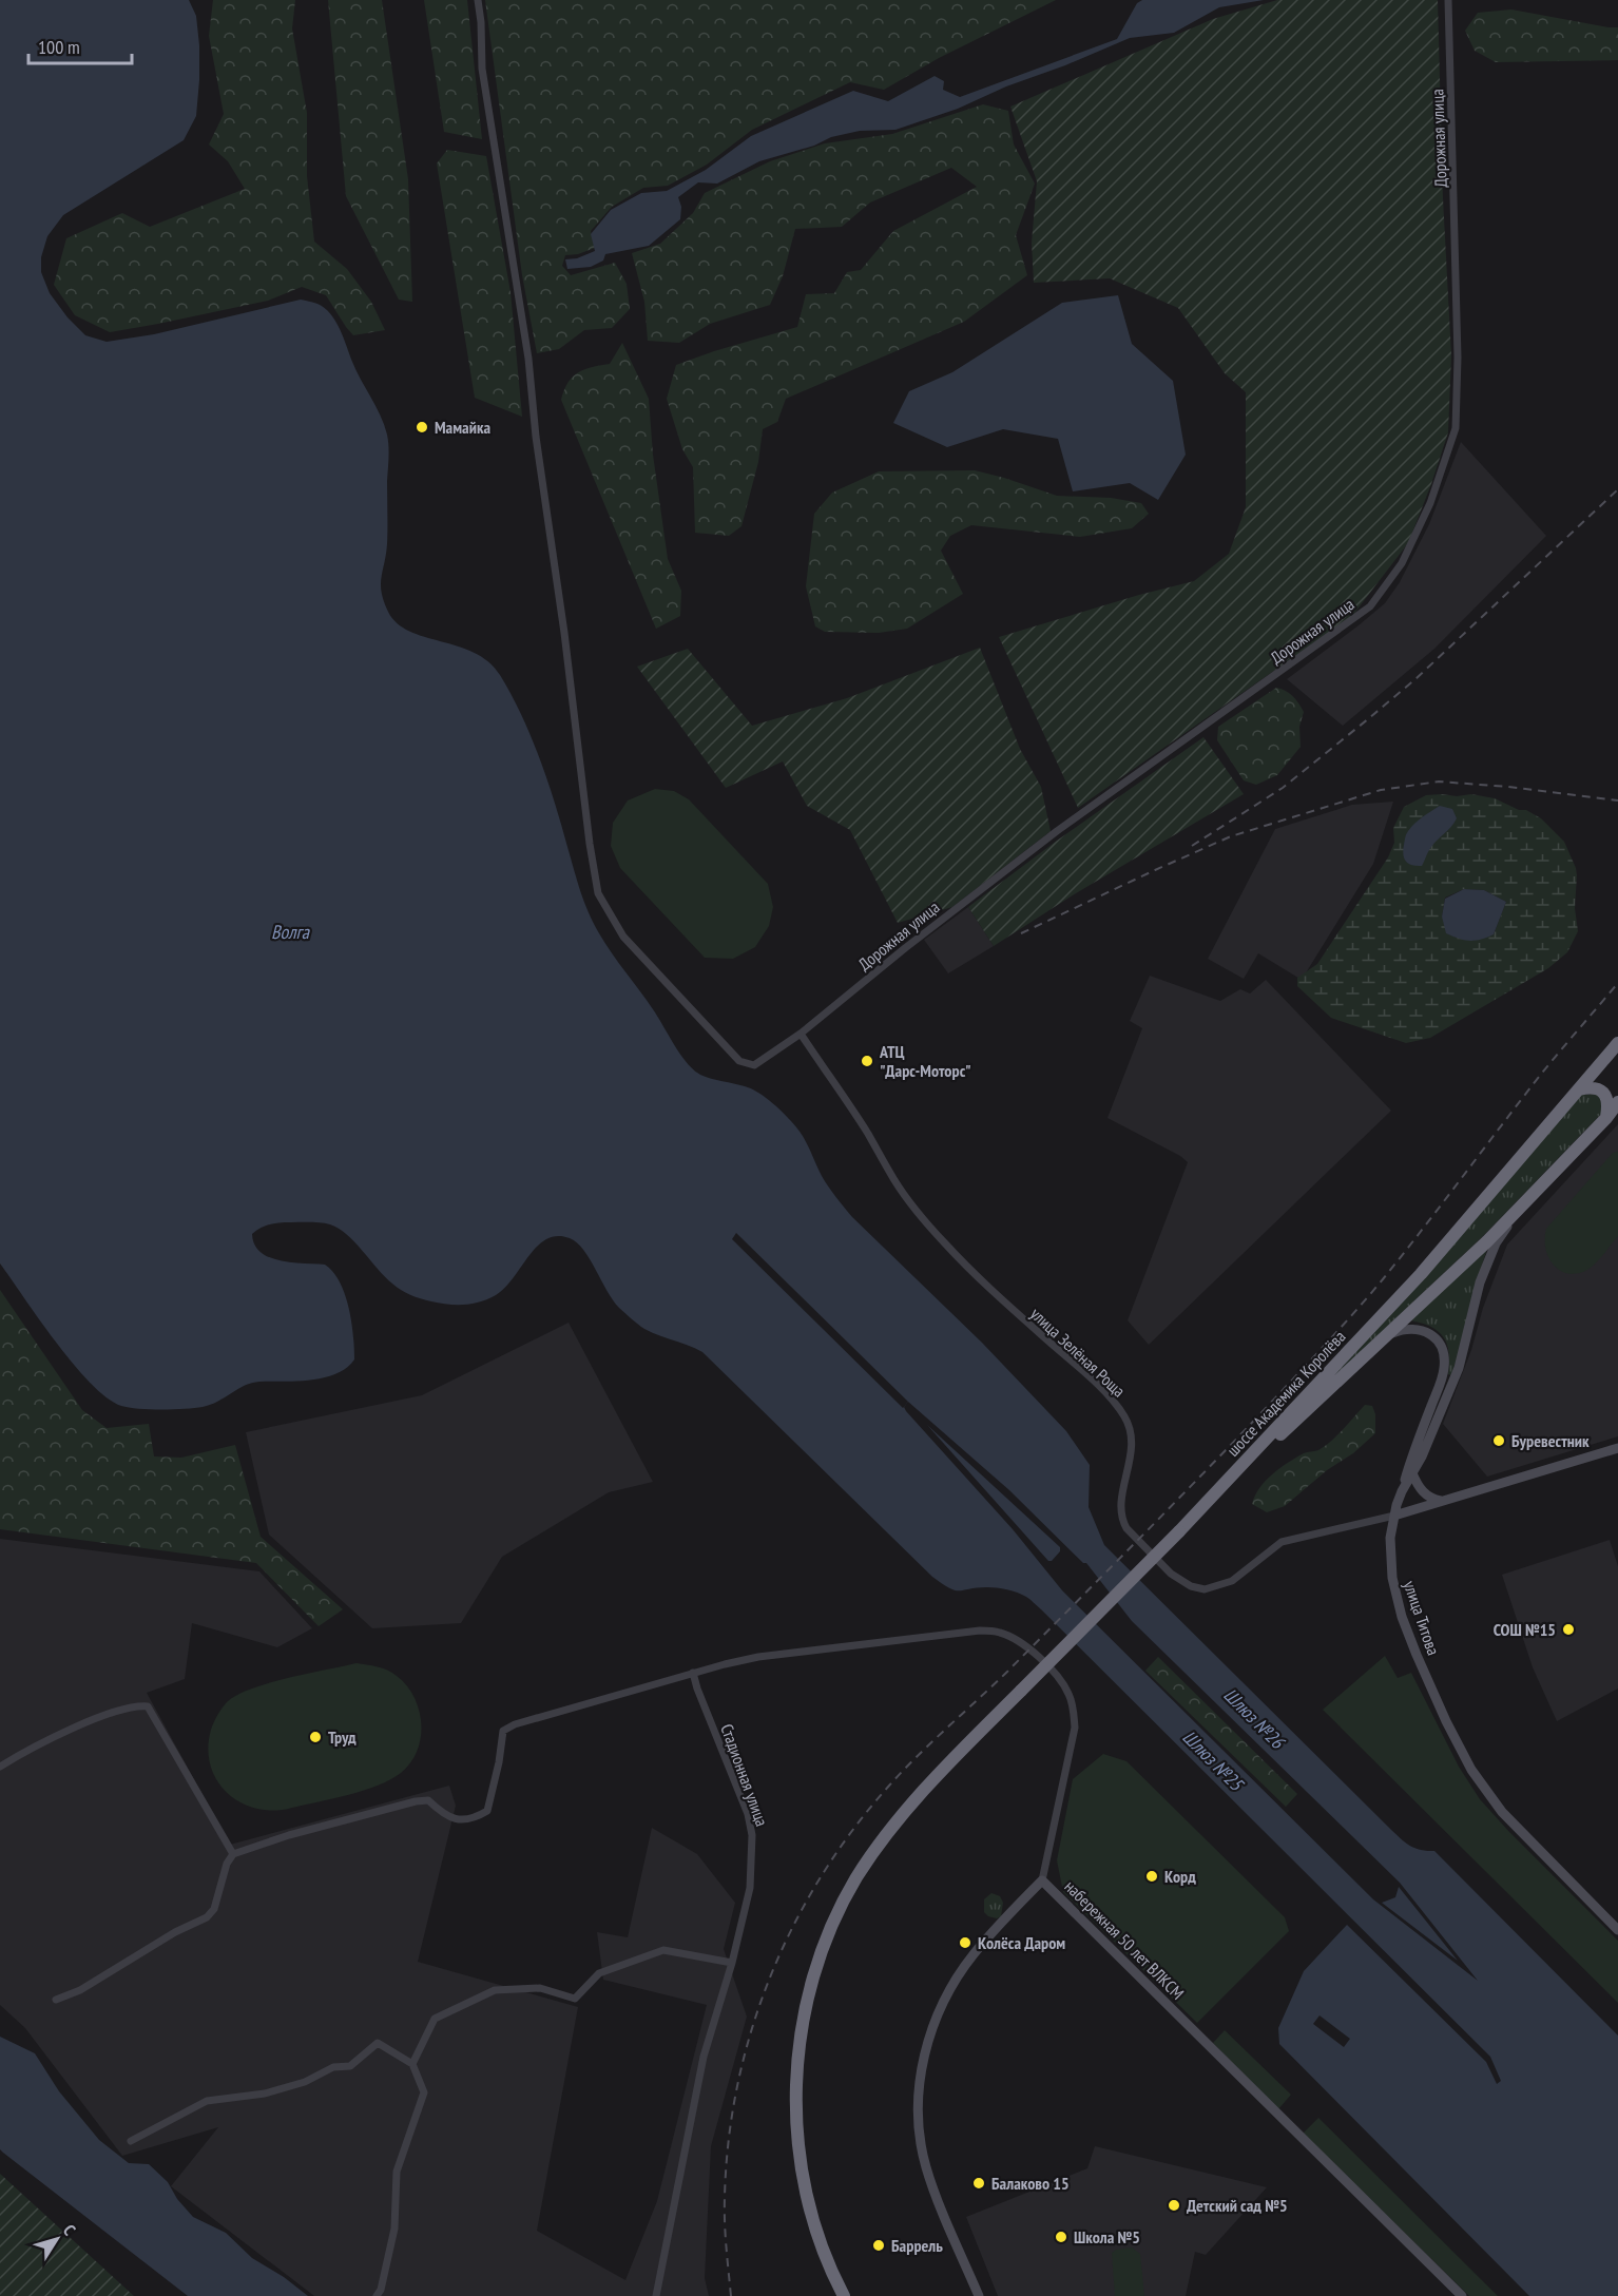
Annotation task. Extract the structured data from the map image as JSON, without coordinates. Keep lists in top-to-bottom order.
{
  "streets": {
    "highway": ["шоссе Академика Королёва"],
    "street": [
      "Дорожная улица",
      "улица Зелёная Роща",
      "улица Титова",
      "Стадионная улица",
      "набережная 50 лет ВЛКСМ"
    ]
  },
  "crossings": [
    ["Дорожная улица", "улица Зелёная Роща"],
    ["улица Зелёная Роща", "улица Титова"],
    ["шоссе Академика Королёва", "улица Титова"]
  ],
  "water": ["Волга", "Шлюз №26", "Шлюз №25"],
  "places": [
    "Мамайка",
    "АТЦ \"Дарс-Моторс\"",
    "Буревестник",
    "СОШ №15",
    "Труд",
    "Корд",
    "Колёса Даром",
    "Балаково 15",
    "Детский сад №5",
    "Школа №5",
    "Баррель"
  ],
  "scale_bar": "100 m",
  "north": "top right"
}
